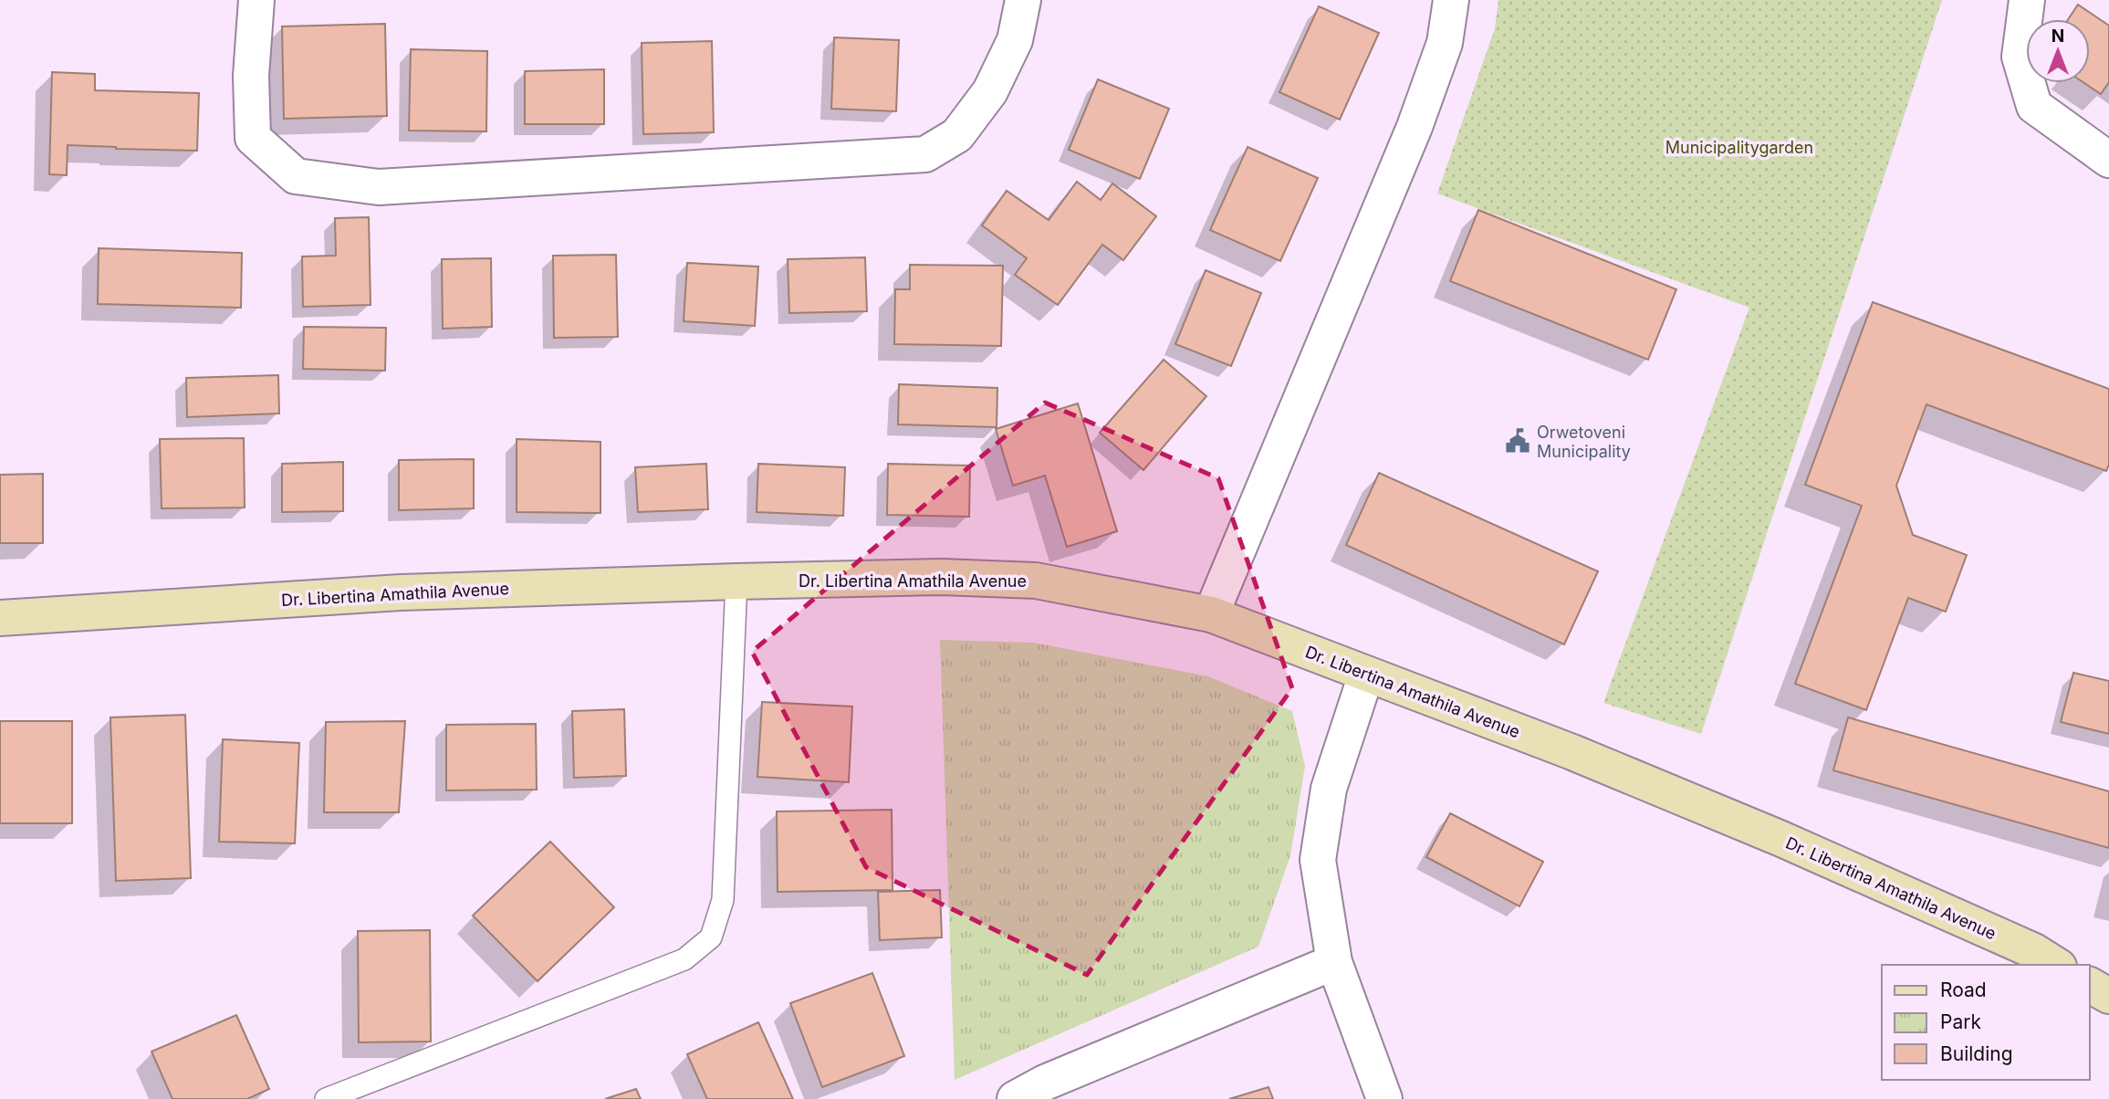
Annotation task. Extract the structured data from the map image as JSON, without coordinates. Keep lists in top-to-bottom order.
{
  "streets": {
    "street": ["Dr. Libertina Amathila Avenue"]
  },
  "parks": ["Municipalitygarden"],
  "places": {
    "public building": ["Orwetoveni Municipality"]
  },
  "legend": ["Road", "Park", "Building"],
  "north": "top"
}
